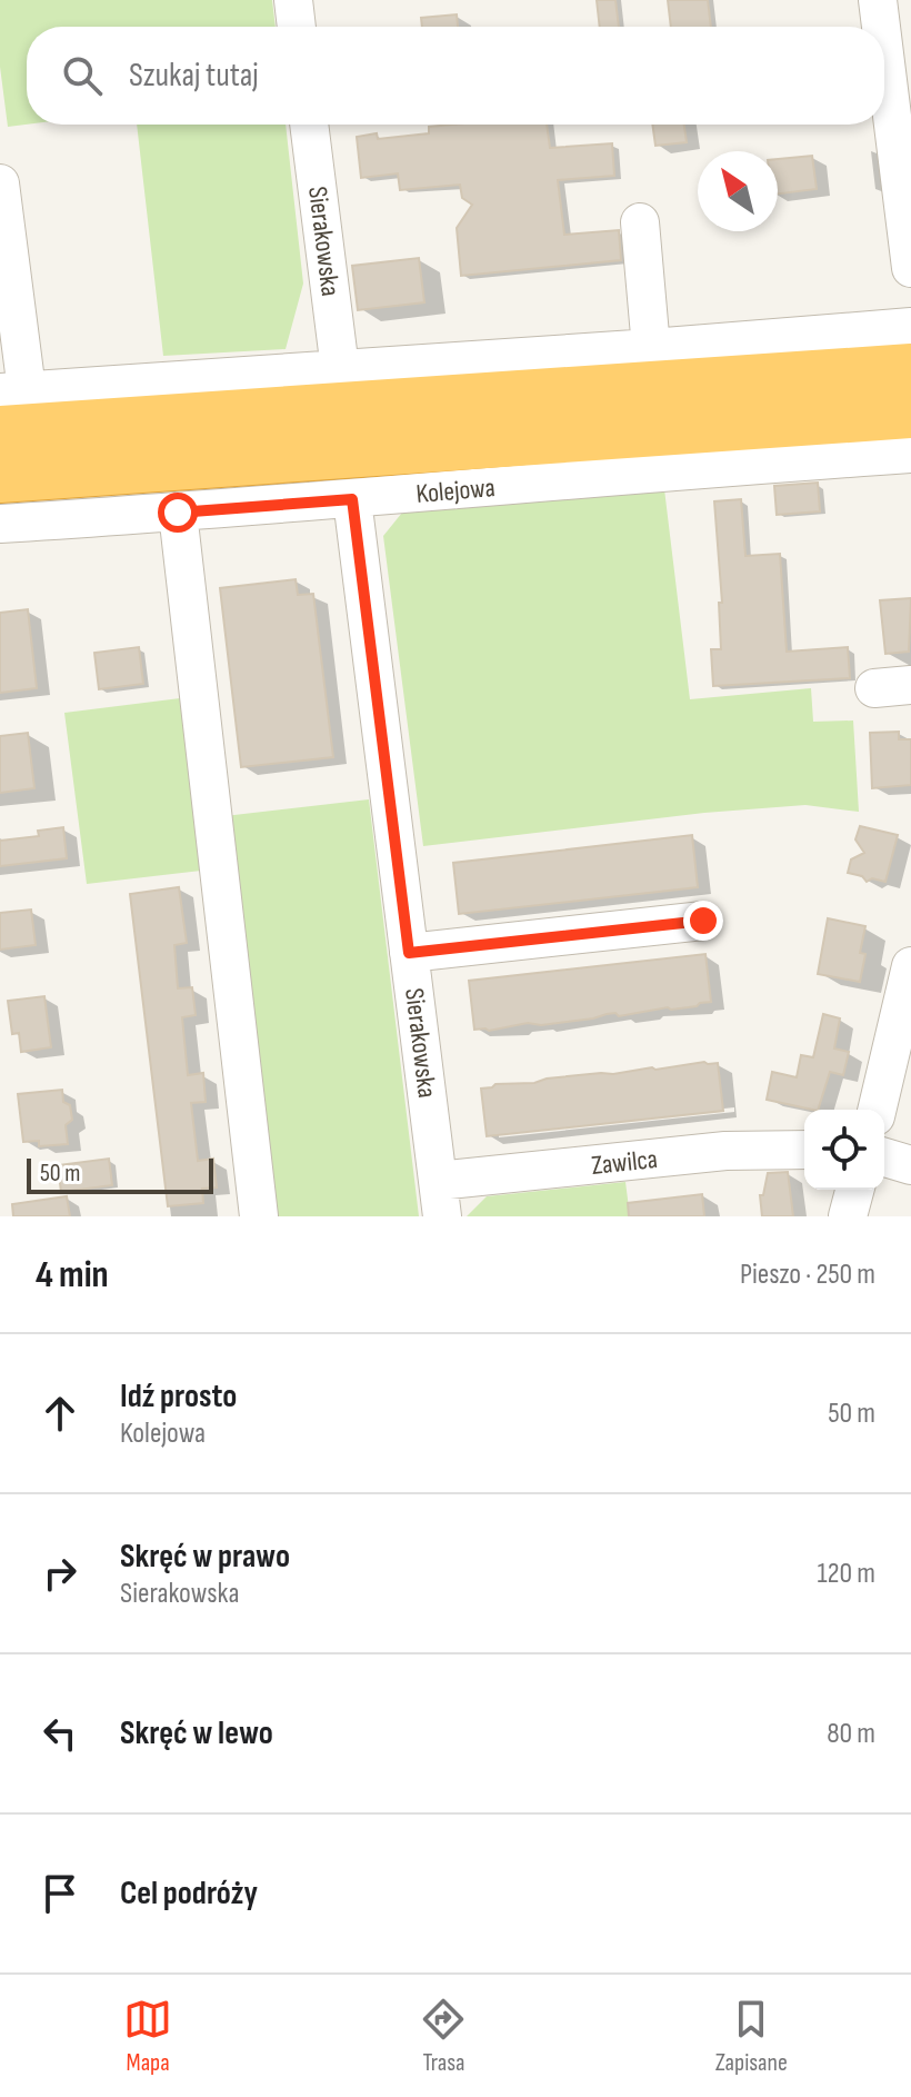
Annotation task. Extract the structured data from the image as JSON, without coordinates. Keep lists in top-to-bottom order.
{
  "streets": {
    "highway": ["Kolejowa"],
    "street": ["Sierakowska", "Zawilca"]
  },
  "crossings": [
    ["Sierakowska", "Kolejowa"],
    ["Sierakowska", "Zawilca"]
  ],
  "scale_bar": "50 m",
  "north": "top left",
  "page": {
    "search": "Szukaj tutaj",
    "scale": "50 m",
    "heading": ["4 min", "Pieszo · 250 m"],
    "list": [
      ["Idź prosto", "Kolejowa", "50 m"],
      ["Skręć w prawo", "Sierakowska", "120 m"],
      ["Skręć w lewo", "80 m"],
      "Cel podróży"
    ],
    "nav": ["Mapa", "Trasa", "Zapisane"]
  }
}
